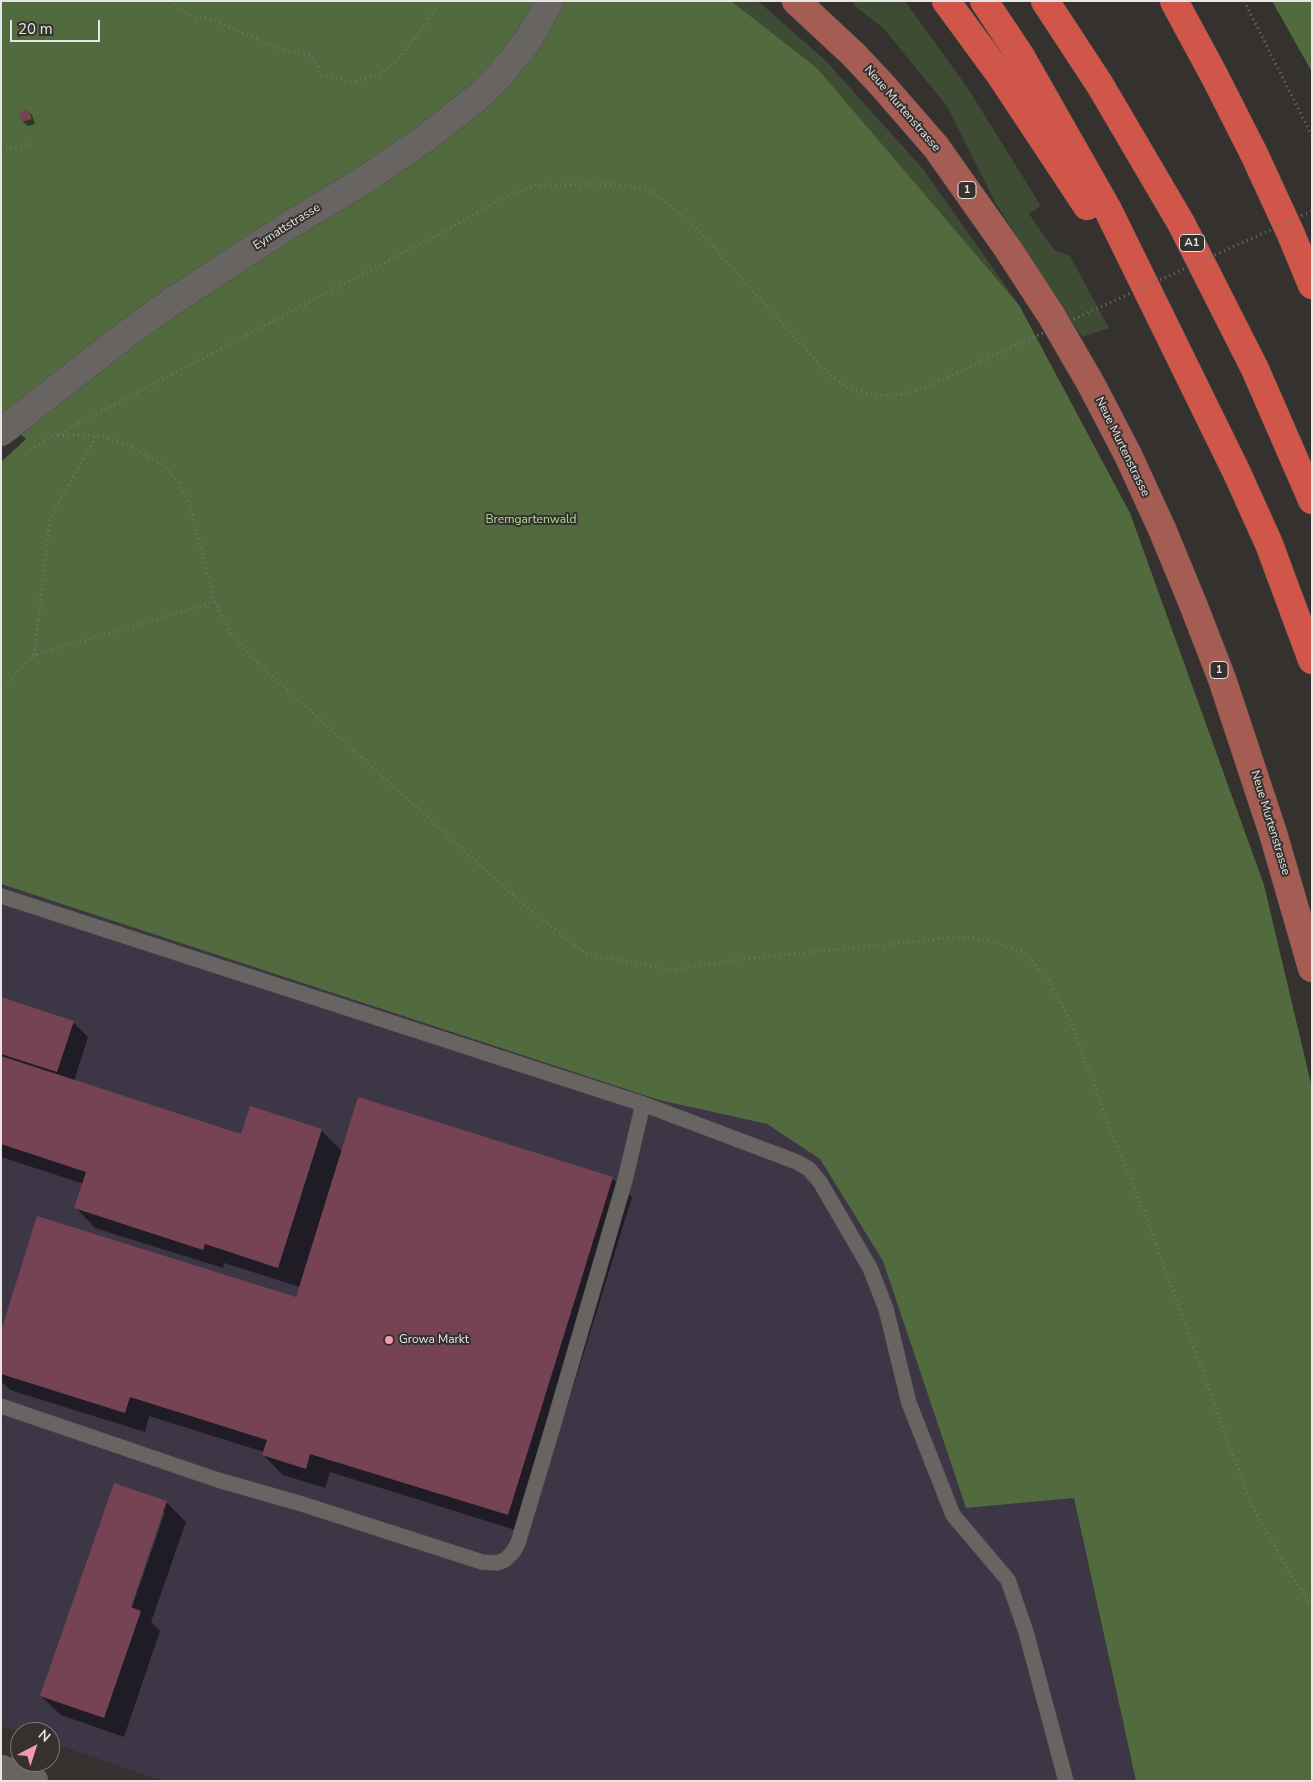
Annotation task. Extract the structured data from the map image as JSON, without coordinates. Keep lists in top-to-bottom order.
{
  "streets": {
    "highway": ["A1"],
    "main road": ["Neue Murtenstrasse", "1"],
    "street": ["Eymattstrasse"]
  },
  "parks": ["Bremgartenwald"],
  "places": ["Growa Markt"],
  "scale_bar": "20 m",
  "north": "top right"
}
